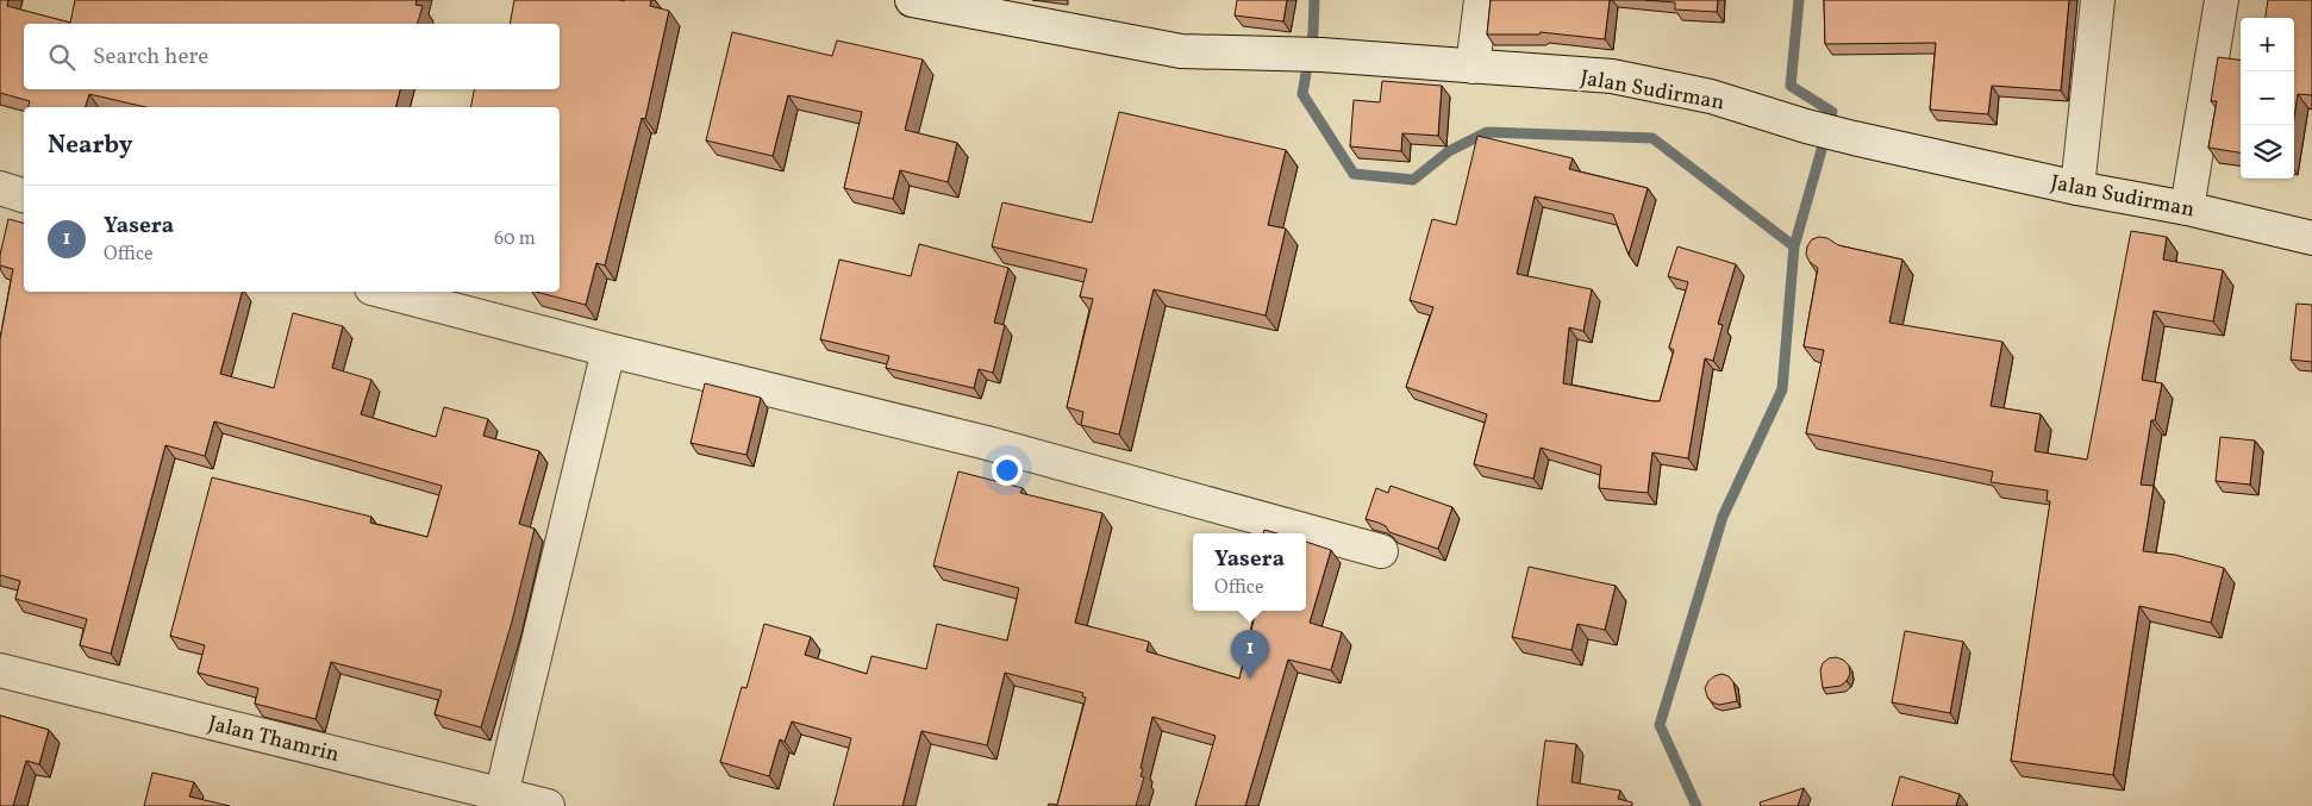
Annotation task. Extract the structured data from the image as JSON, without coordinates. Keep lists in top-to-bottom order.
{
  "streets": {
    "street": ["Jalan Sudirman", "Jalan Thamrin"]
  },
  "page": {
    "map_buttons": ["+", "−"],
    "search": "Search here",
    "heading": "Nearby",
    "list": [
      {
        "mark": "1",
        "name": "Yasera",
        "note": "Office",
        "value": "60 m"
      }
    ],
    "popup": ["Yasera", "Office"],
    "pins": "1"
  }
}
